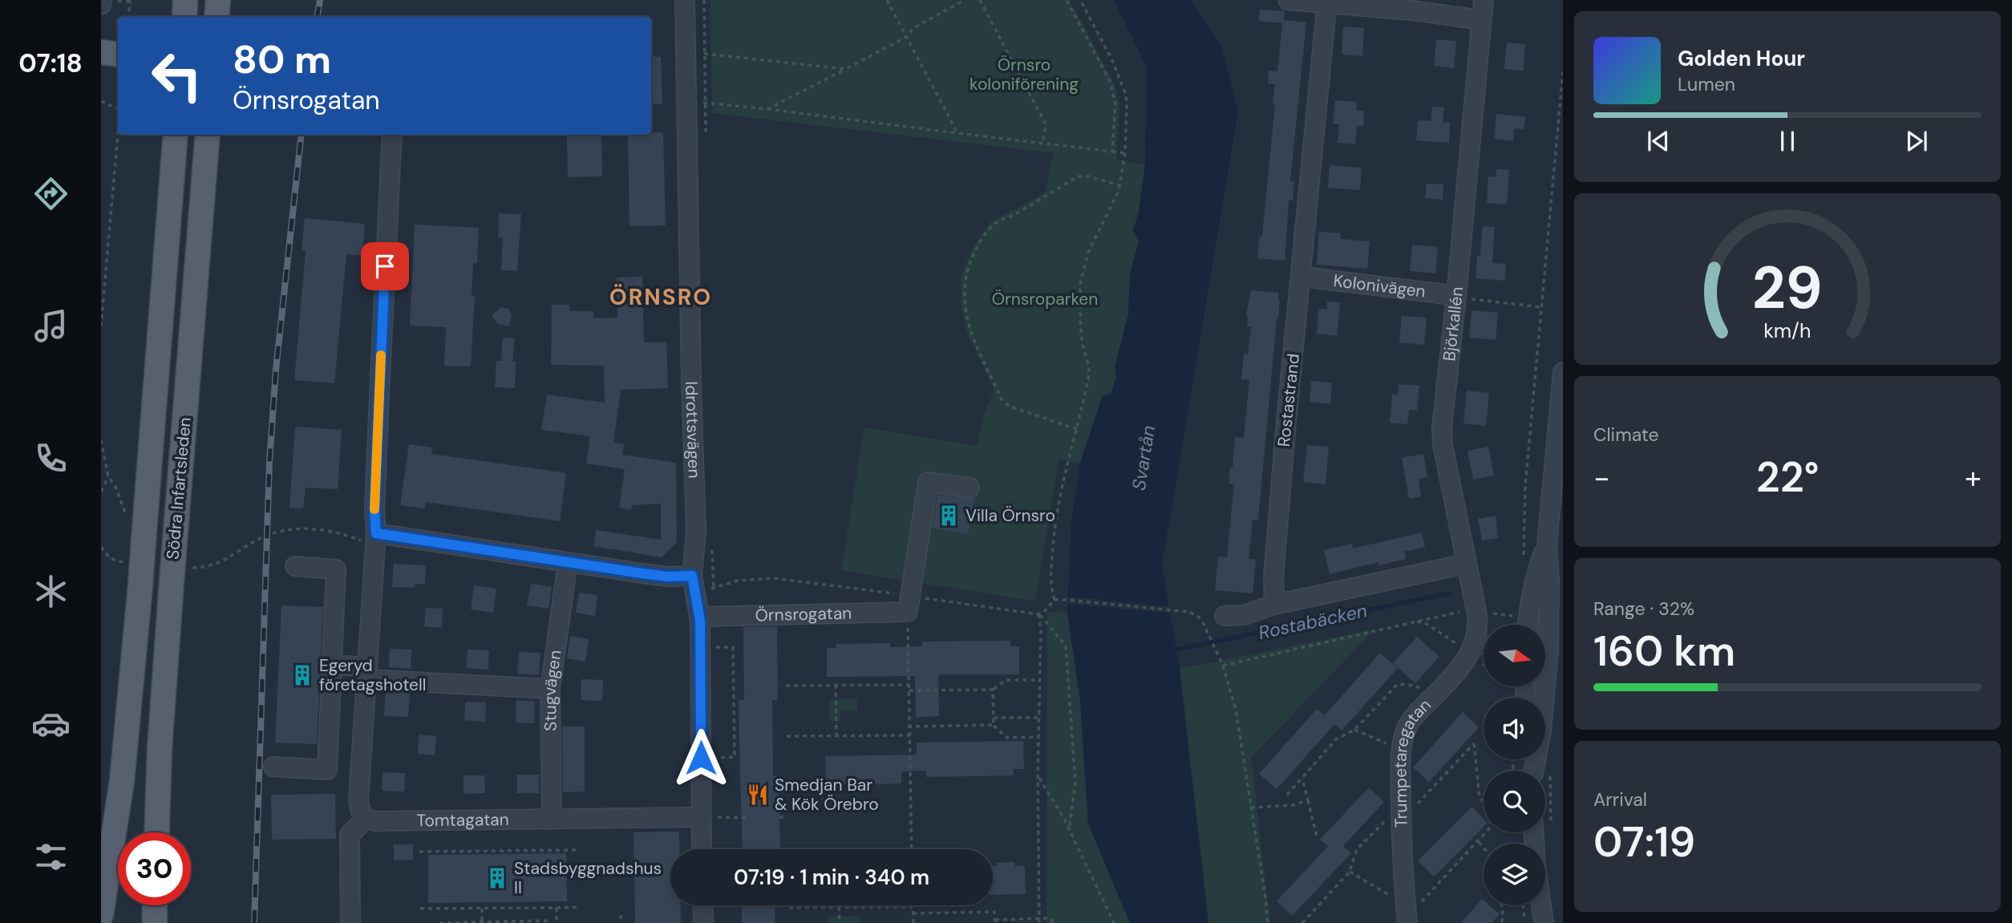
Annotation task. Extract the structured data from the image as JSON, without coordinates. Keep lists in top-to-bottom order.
{
  "streets": {
    "main road": ["Södra Infartsleden"],
    "street": [
      "Kolonivägen",
      "Björkallén",
      "Rostastrand",
      "Idrottsvägen",
      "Örnsrogatan",
      "Stugvägen",
      "Trumpetaregatan",
      "Tomtagatan"
    ]
  },
  "crossings": [
    ["Kolonivägen", "Björkallén"],
    ["Kolonivägen", "Rostastrand"],
    ["Björkallén", "Trumpetaregatan"],
    ["Idrottsvägen", "Örnsrogatan"],
    ["Idrottsvägen", "Tomtagatan"],
    ["Stugvägen", "Tomtagatan"]
  ],
  "districts": ["ÖRNSRO"],
  "water": ["Svartån", "Rostabäcken"],
  "parks": ["Örnsro koloniförening", "Örnsroparken"],
  "places": {
    "building": ["Villa Örnsro", "Egeryd företagshotell", "Stadsbyggnadshus II"],
    "restaurant": ["Smedjan Bar & Kök Örebro"]
  },
  "north": "right",
  "page": {
    "tabs": "07:18",
    "turn": ["80 m", "Örnsrogatan"],
    "song": ["Golden Hour", "Lumen"],
    "tile": [
      "Climate",
      ["Range · 32%", "160 km"],
      ["Arrival", "07:19"]
    ],
    "heat": ["−", "22°", "+"],
    "limit": "30",
    "trip": "07:19 · 1 min · 340 m",
    "gauge": ["29", "km/h"]
  }
}
